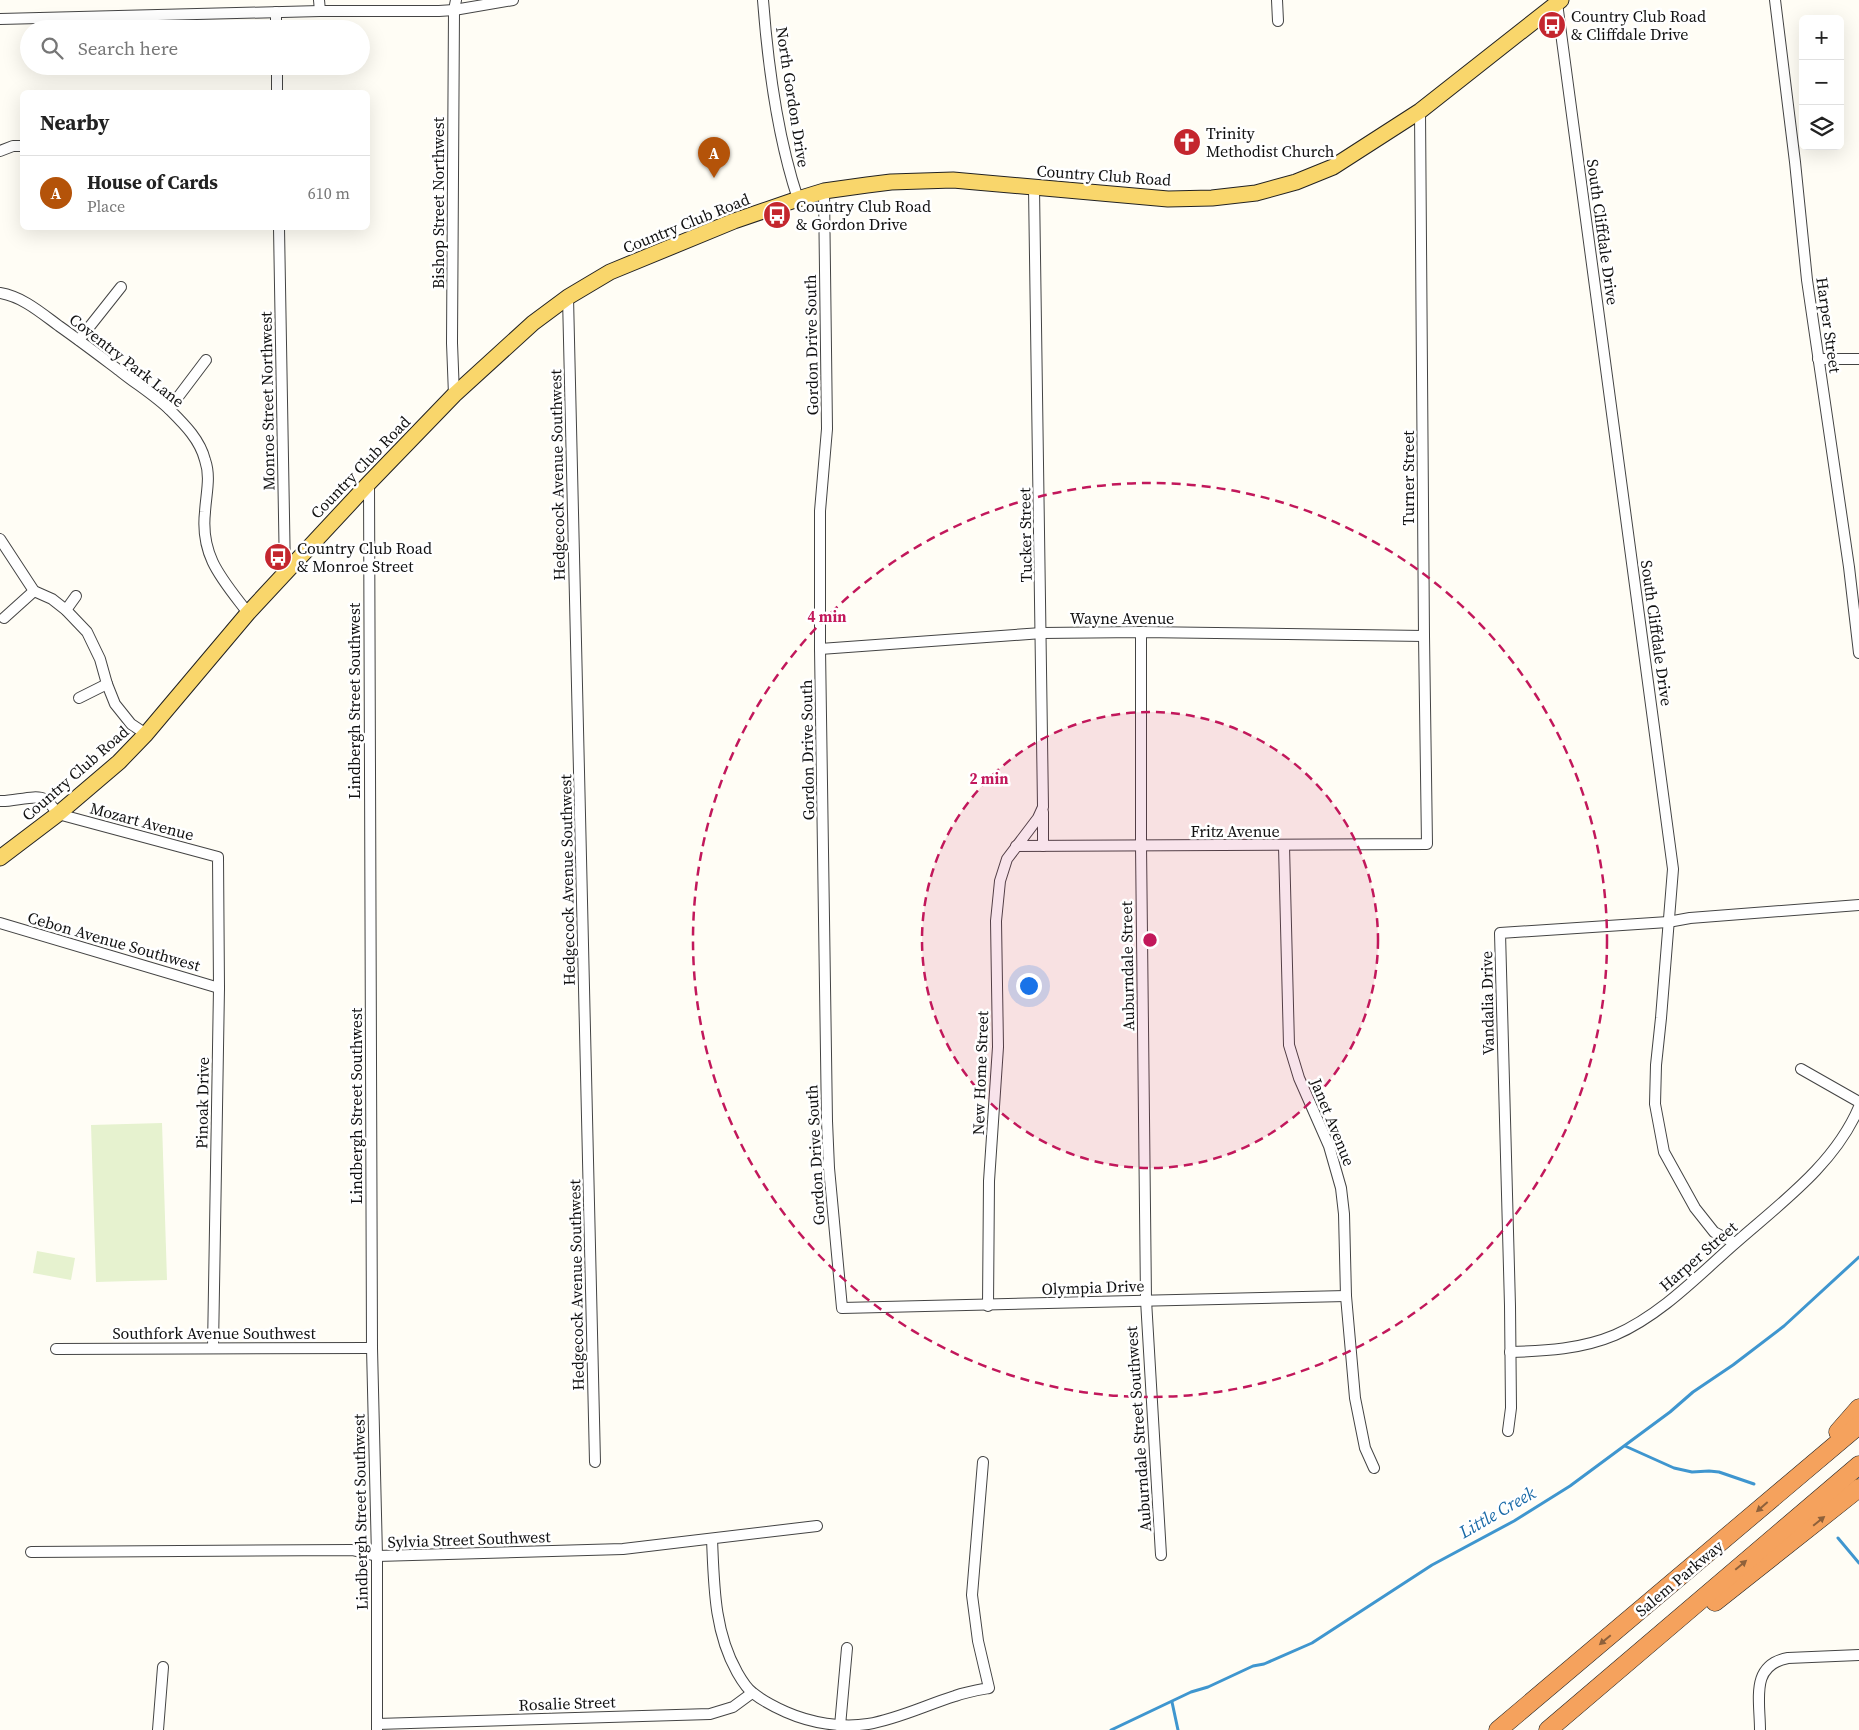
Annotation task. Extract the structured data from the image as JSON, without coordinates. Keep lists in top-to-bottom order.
{
  "streets": {
    "highway": ["Salem Parkway"],
    "main road": ["Country Club Road"],
    "street": [
      "North Gordon Drive",
      "Bishop Street Northwest",
      "South Cliffdale Drive",
      "Harper Street",
      "Gordon Drive South",
      "Coventry Park Lane",
      "Monroe Street Northwest",
      "Hedgecock Avenue Southwest",
      "Turner Street",
      "Tucker Street",
      "Wayne Avenue",
      "Lindbergh Street Southwest",
      "Mozart Avenue",
      "Fritz Avenue",
      "Cebon Avenue Southwest",
      "Auburndale Street",
      "Vandalia Drive",
      "New Home Street",
      "Pinoak Drive",
      "Janet Avenue",
      "Olympia Drive",
      "Southfork Avenue Southwest",
      "Auburndale Street Southwest",
      "Sylvia Street Southwest",
      "Rosalie Street"
    ]
  },
  "crossings": [
    ["North Gordon Drive", "Country Club Road"],
    ["Country Club Road", "Bishop Street Northwest"],
    ["Country Club Road", "South Cliffdale Drive"],
    ["Country Club Road", "Gordon Drive South"],
    ["Country Club Road", "Coventry Park Lane"],
    ["Country Club Road", "Monroe Street Northwest"],
    ["Country Club Road", "Hedgecock Avenue Southwest"],
    ["Country Club Road", "Turner Street"],
    ["Country Club Road", "Tucker Street"],
    ["Country Club Road", "Lindbergh Street Southwest"],
    ["Country Club Road", "Mozart Avenue"],
    ["South Cliffdale Drive", "Harper Street"],
    ["South Cliffdale Drive", "Vandalia Drive"],
    ["Harper Street", "Vandalia Drive"],
    ["Gordon Drive South", "Wayne Avenue"],
    ["Gordon Drive South", "Olympia Drive"],
    ["Turner Street", "Wayne Avenue"],
    ["Turner Street", "Fritz Avenue"],
    ["Tucker Street", "Wayne Avenue"],
    ["Tucker Street", "Fritz Avenue"],
    ["Wayne Avenue", "Auburndale Street"],
    ["Lindbergh Street Southwest", "Southfork Avenue Southwest"],
    ["Lindbergh Street Southwest", "Sylvia Street Southwest"],
    ["Lindbergh Street Southwest", "Rosalie Street"],
    ["Mozart Avenue", "Pinoak Drive"],
    ["Fritz Avenue", "Auburndale Street"],
    ["Fritz Avenue", "Janet Avenue"],
    ["Cebon Avenue Southwest", "Pinoak Drive"],
    ["Auburndale Street", "Olympia Drive"],
    ["Auburndale Street", "Auburndale Street Southwest"],
    ["New Home Street", "Olympia Drive"],
    ["Pinoak Drive", "Southfork Avenue Southwest"],
    ["Janet Avenue", "Olympia Drive"],
    ["Olympia Drive", "Auburndale Street Southwest"]
  ],
  "water": ["Little Creek"],
  "places": {
    "bus stop": ["Country Club Road & Cliffdale Drive", "Country Club Road & Gordon Drive", "Country Club Road & Monroe Street"],
    "church": ["Trinity Methodist Church"]
  },
  "page": {
    "map_buttons": ["+", "−"],
    "search": "Search here",
    "heading": "Nearby",
    "pins": "A",
    "list": [
      {
        "mark": "A",
        "name": "House of Cards",
        "note": "Place",
        "value": "610 m"
      }
    ]
  },
  "rings": ["4 min", "2 min"]
}
